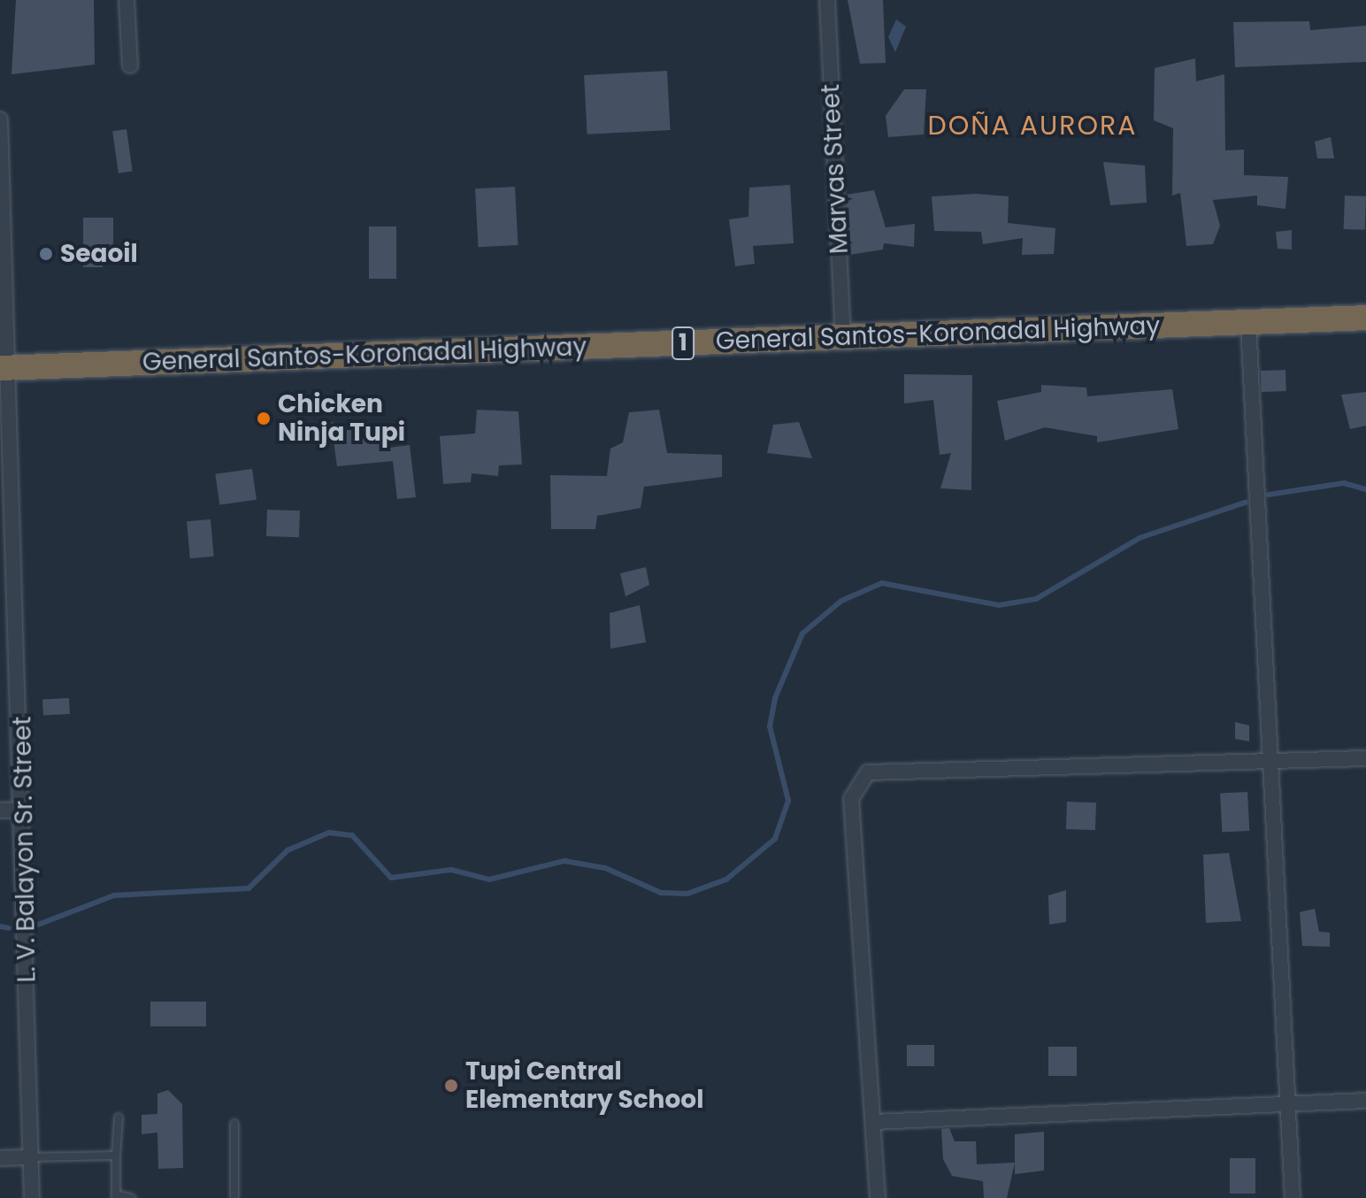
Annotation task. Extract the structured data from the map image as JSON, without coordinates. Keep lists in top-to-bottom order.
{
  "streets": {
    "highway": ["General Santos-Koronadal Highway", "1"],
    "street": ["Marvas Street", "L. V. Balayon Sr. Street"]
  },
  "crossings": [
    ["Marvas Street", "General Santos-Koronadal Highway"],
    ["General Santos-Koronadal Highway", "L. V. Balayon Sr. Street"]
  ],
  "districts": ["DOÑA AURORA"],
  "places": ["Seaoil", "Chicken Ninja Tupi", "Tupi Central Elementary School"]
}
